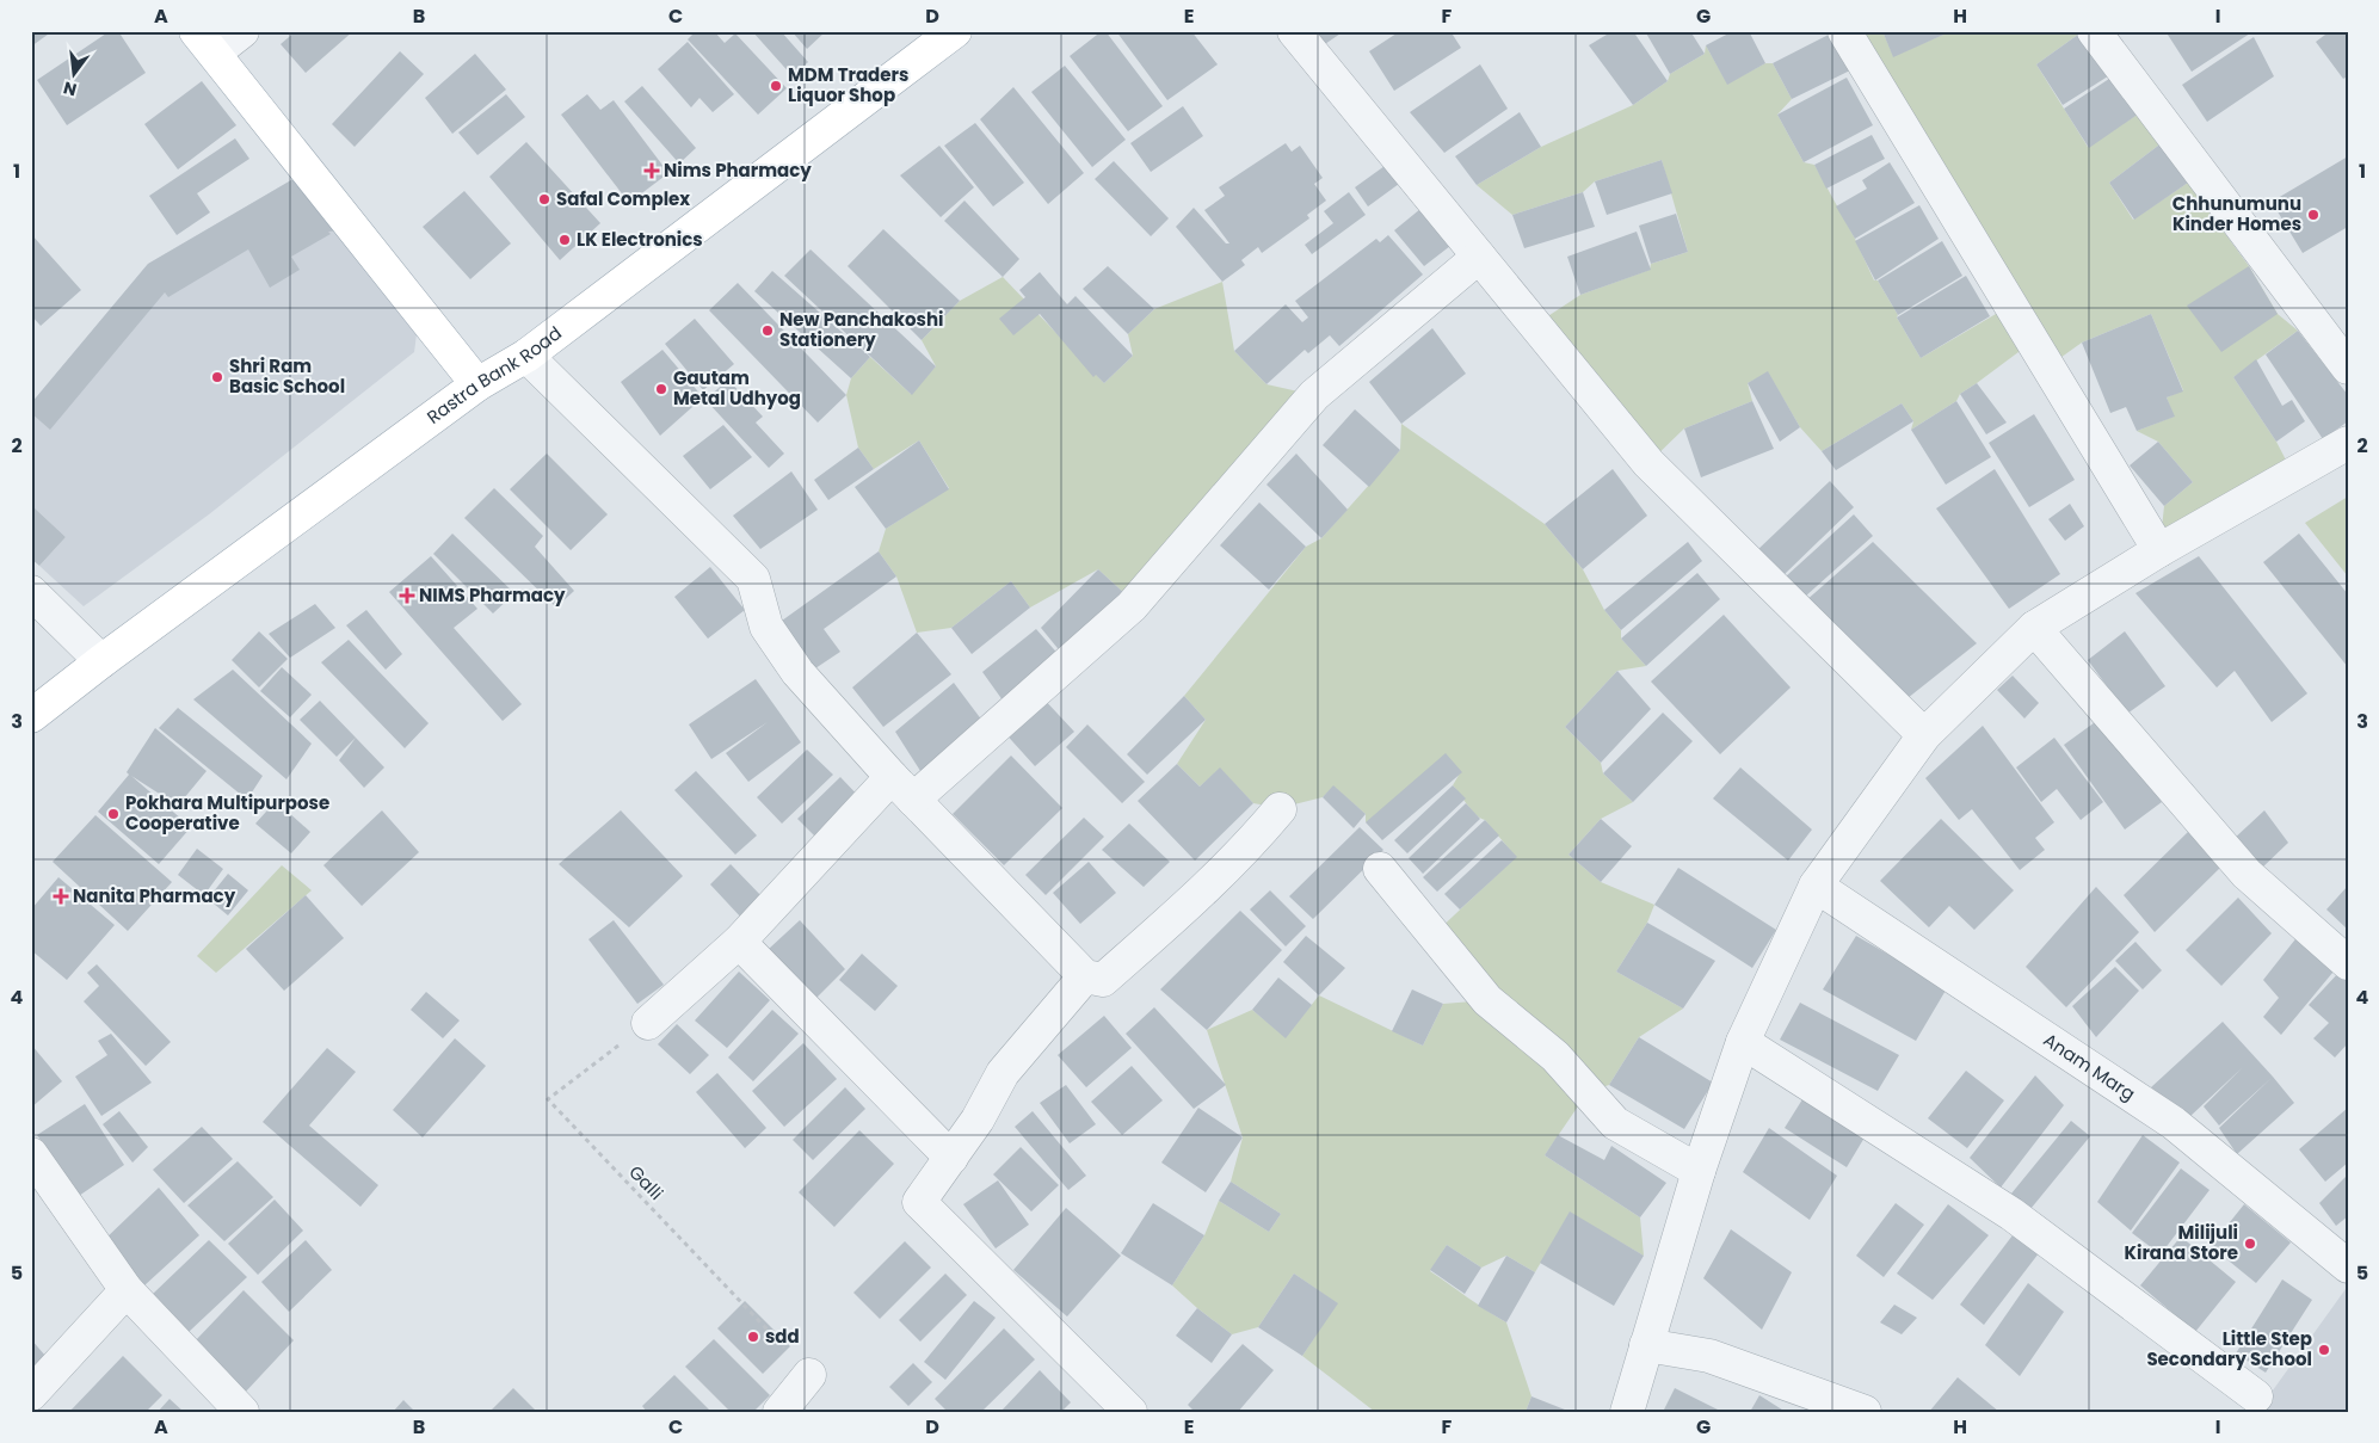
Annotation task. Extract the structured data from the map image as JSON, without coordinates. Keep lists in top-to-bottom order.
{
  "streets": {
    "main road": ["Rastra Bank Road"],
    "street": ["Anam Marg"],
    "path": ["Galli"]
  },
  "places": {
    "other": [
      "MDM Traders Liquor Shop",
      "Safal Complex",
      "Chhunumunu Kinder Homes",
      "LK Electronics",
      "New Panchakoshi Stationery",
      "Shri Ram Basic School",
      "Gautam Metal Udhyog",
      "Pokhara Multipurpose Cooperative",
      "Milijuli Kirana Store",
      "sdd",
      "Little Step Secondary School"
    ],
    "health": ["Nims Pharmacy", "NIMS Pharmacy", "Nanita Pharmacy"]
  },
  "north": "bottom",
  "grid": {
    "columns": [
      "A",
      "B",
      "C",
      "D",
      "E",
      "F",
      "G",
      "H",
      "I"
    ],
    "rows": [
      "1",
      "2",
      "3",
      "4",
      "5"
    ]
  }
}
